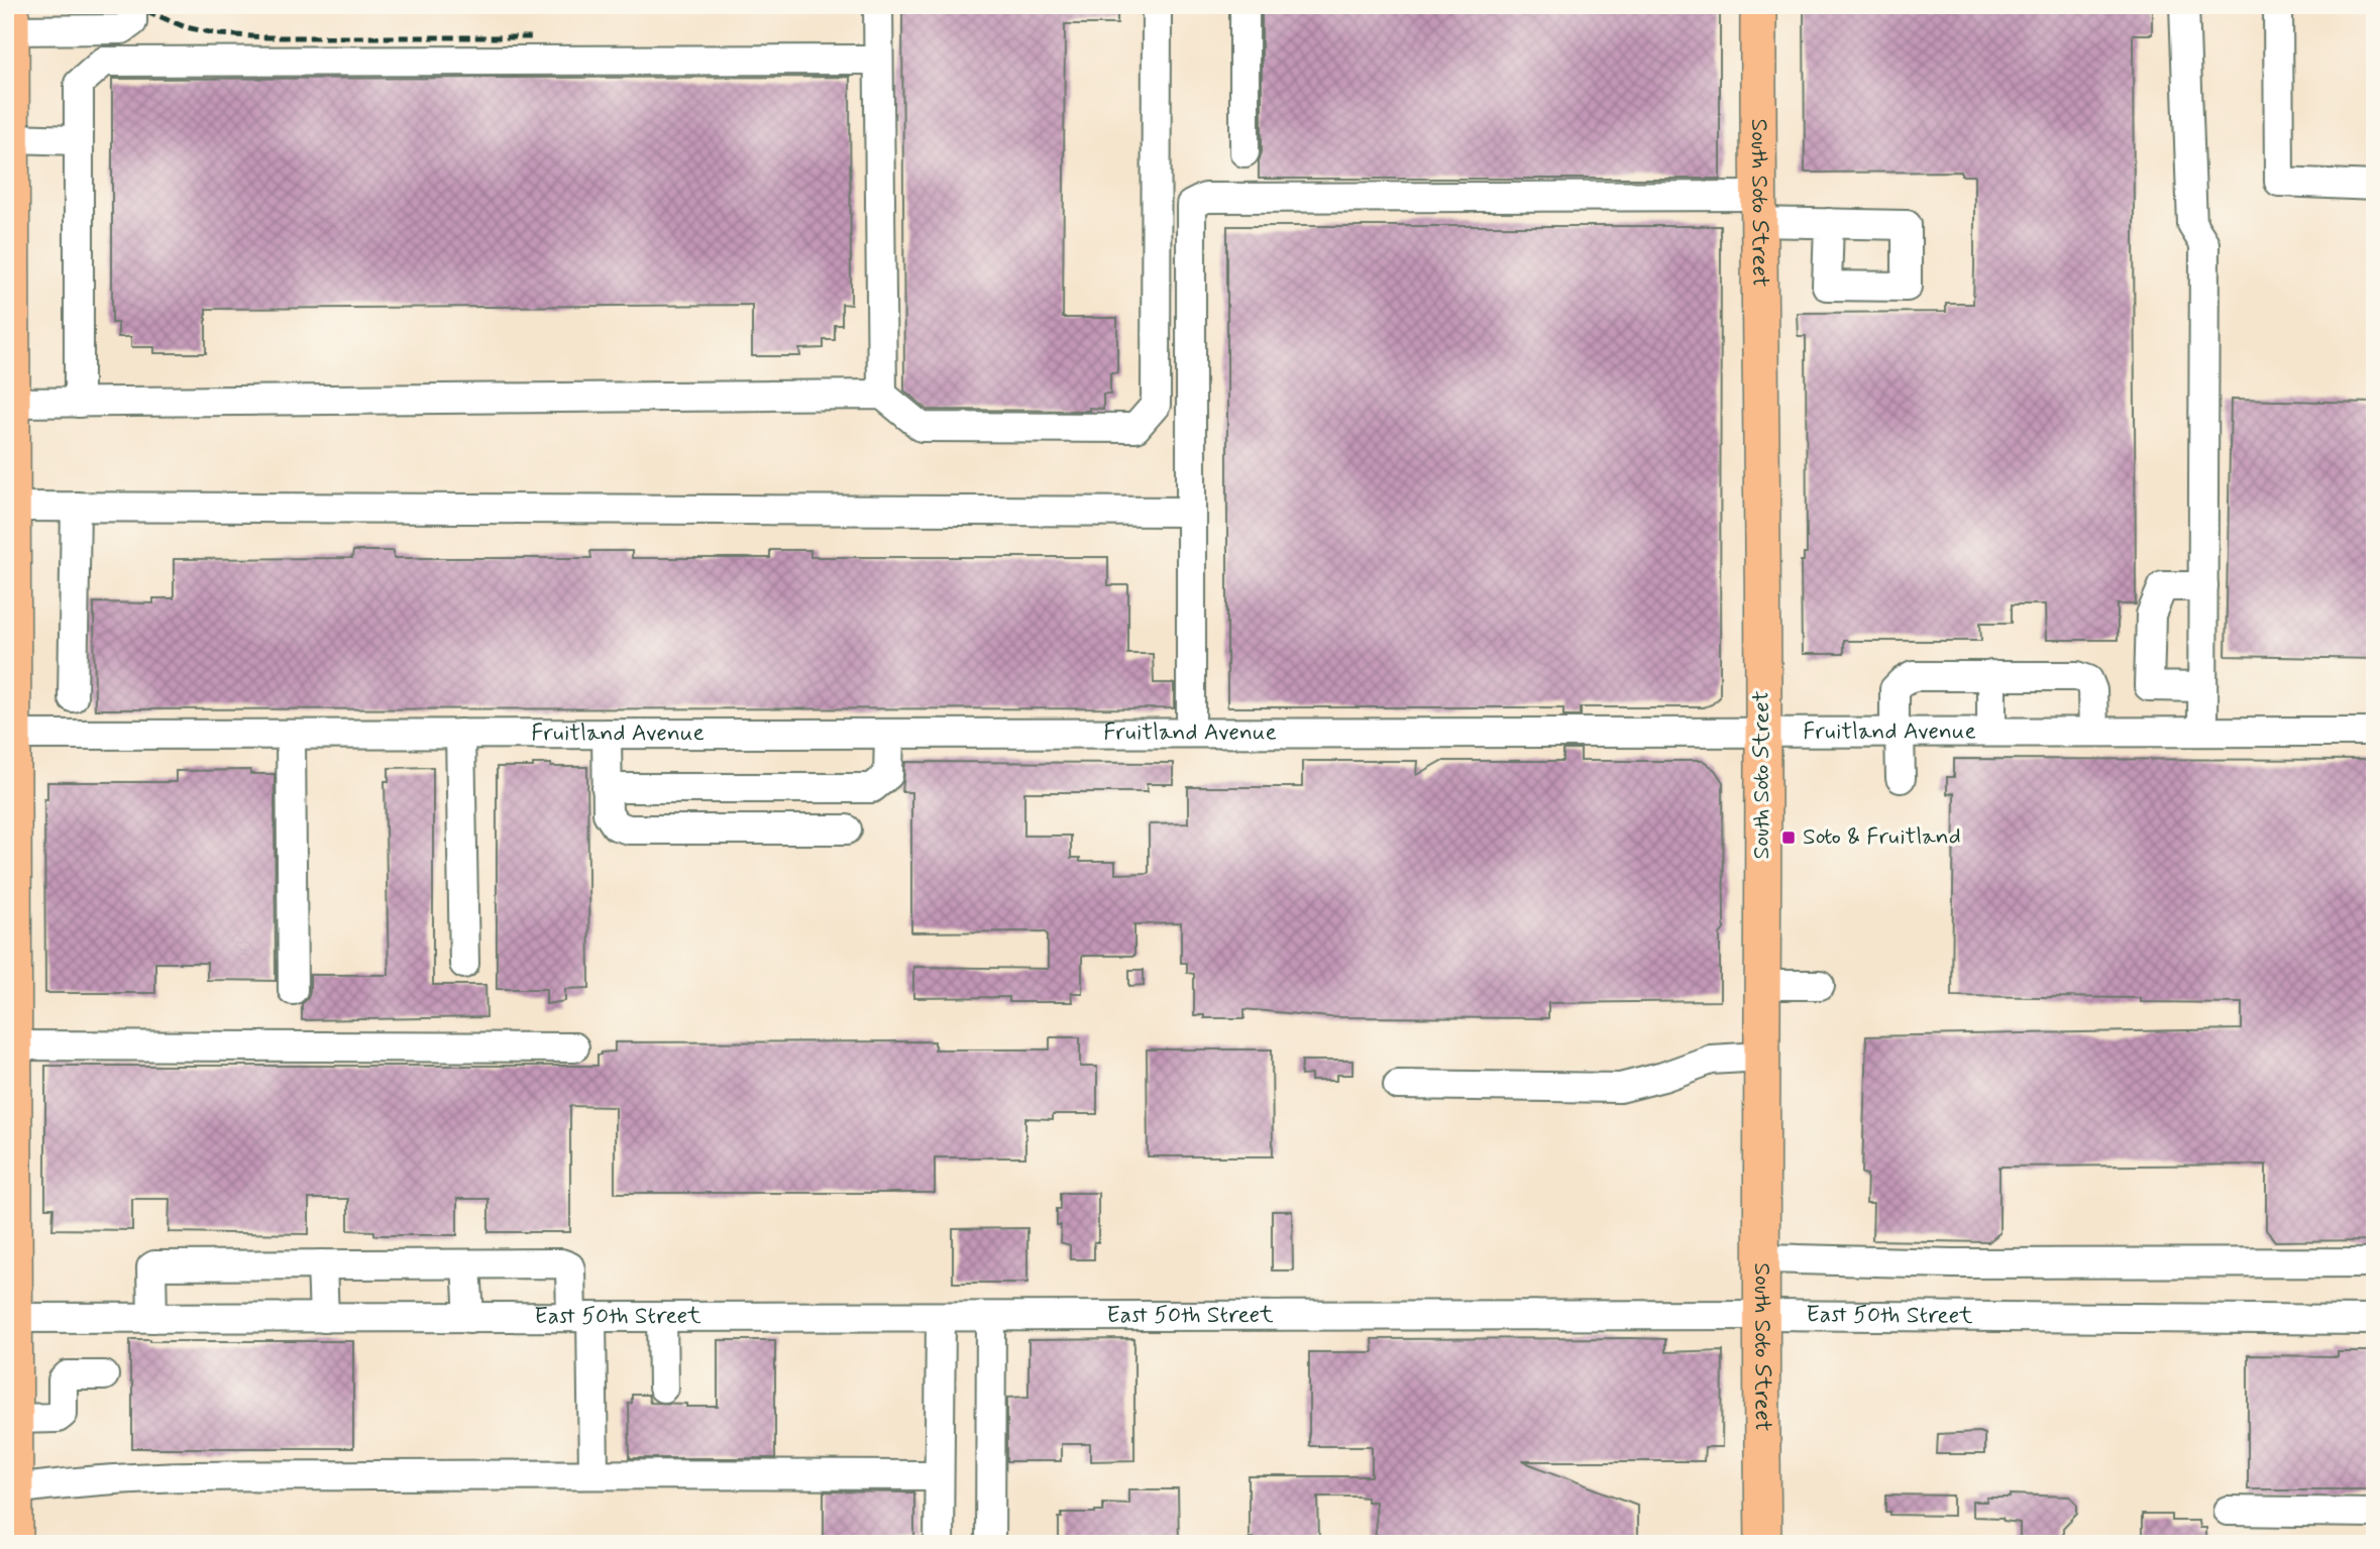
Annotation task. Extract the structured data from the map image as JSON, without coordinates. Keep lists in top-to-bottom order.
{
  "streets": {
    "main road": ["South Soto Street"],
    "street": ["Fruitland Avenue", "East 50th Street"]
  },
  "crossings": [
    ["South Soto Street", "Fruitland Avenue"],
    ["South Soto Street", "East 50th Street"]
  ],
  "places": {
    "transit": ["Soto & Fruitland"]
  }
}
